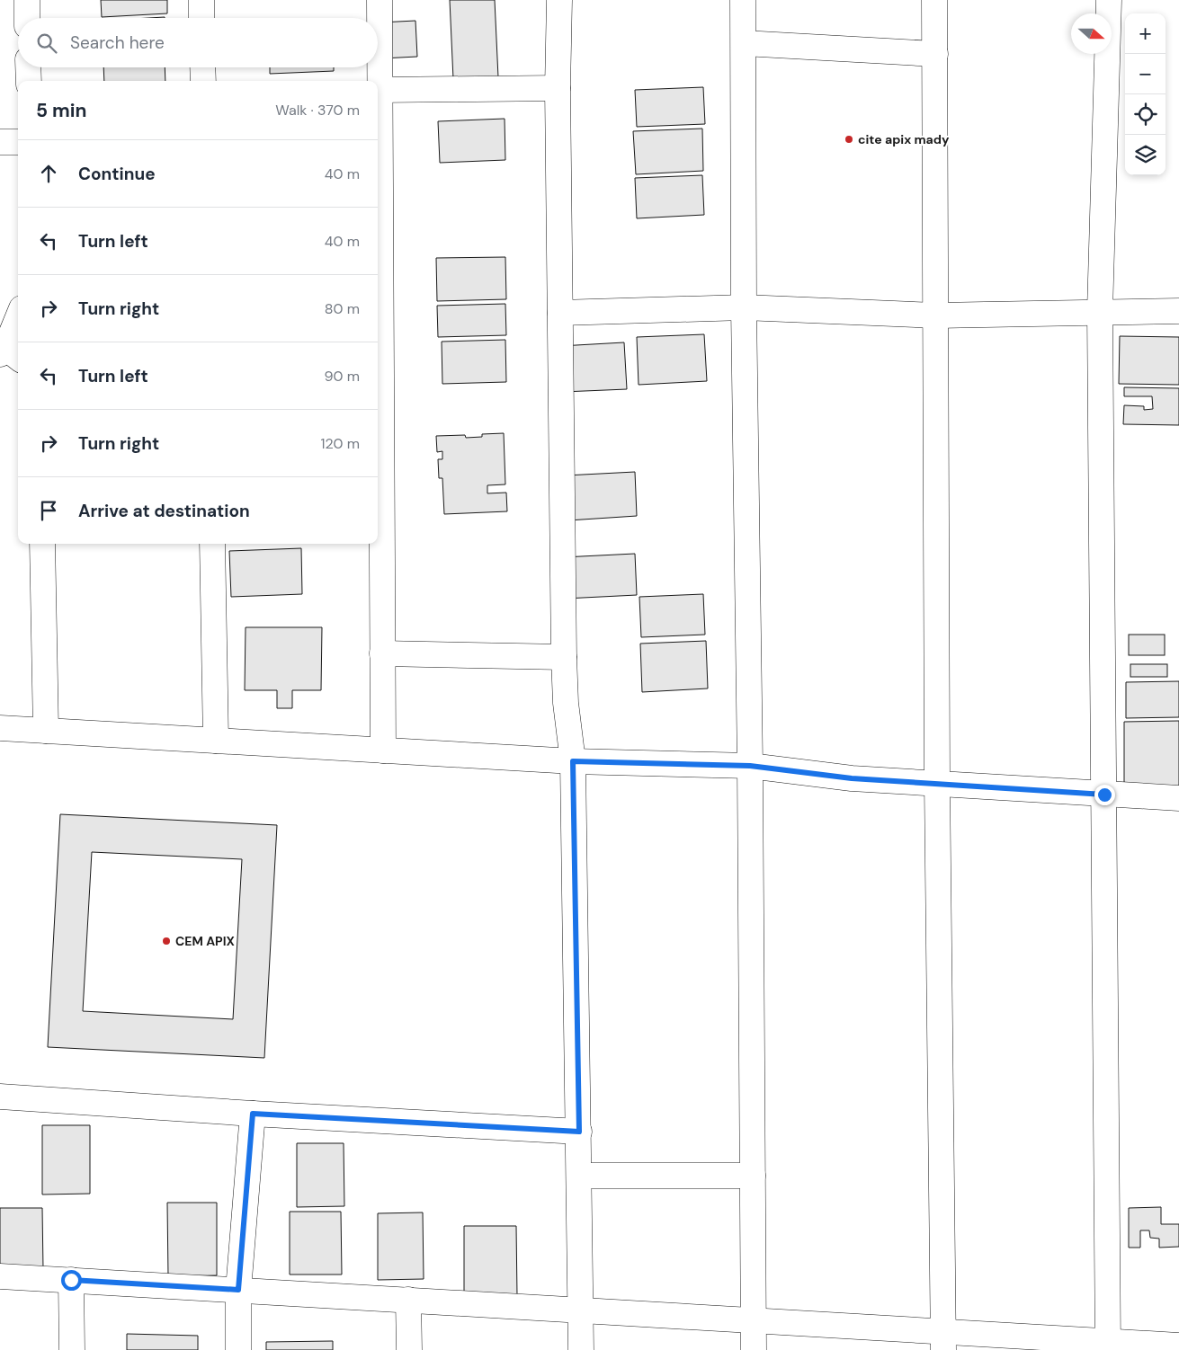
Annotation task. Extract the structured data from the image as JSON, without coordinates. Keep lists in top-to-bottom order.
{
  "places": ["cite apix mady", "CEM APIX"],
  "north": "right",
  "page": {
    "map_buttons": ["+", "−"],
    "search": "Search here",
    "heading": ["5 min", "Walk · 370 m"],
    "list": [
      ["Continue", "40 m"],
      ["Turn left", "40 m"],
      ["Turn right", "80 m"],
      ["Turn left", "90 m"],
      ["Turn right", "120 m"],
      "Arrive at destination"
    ]
  }
}
